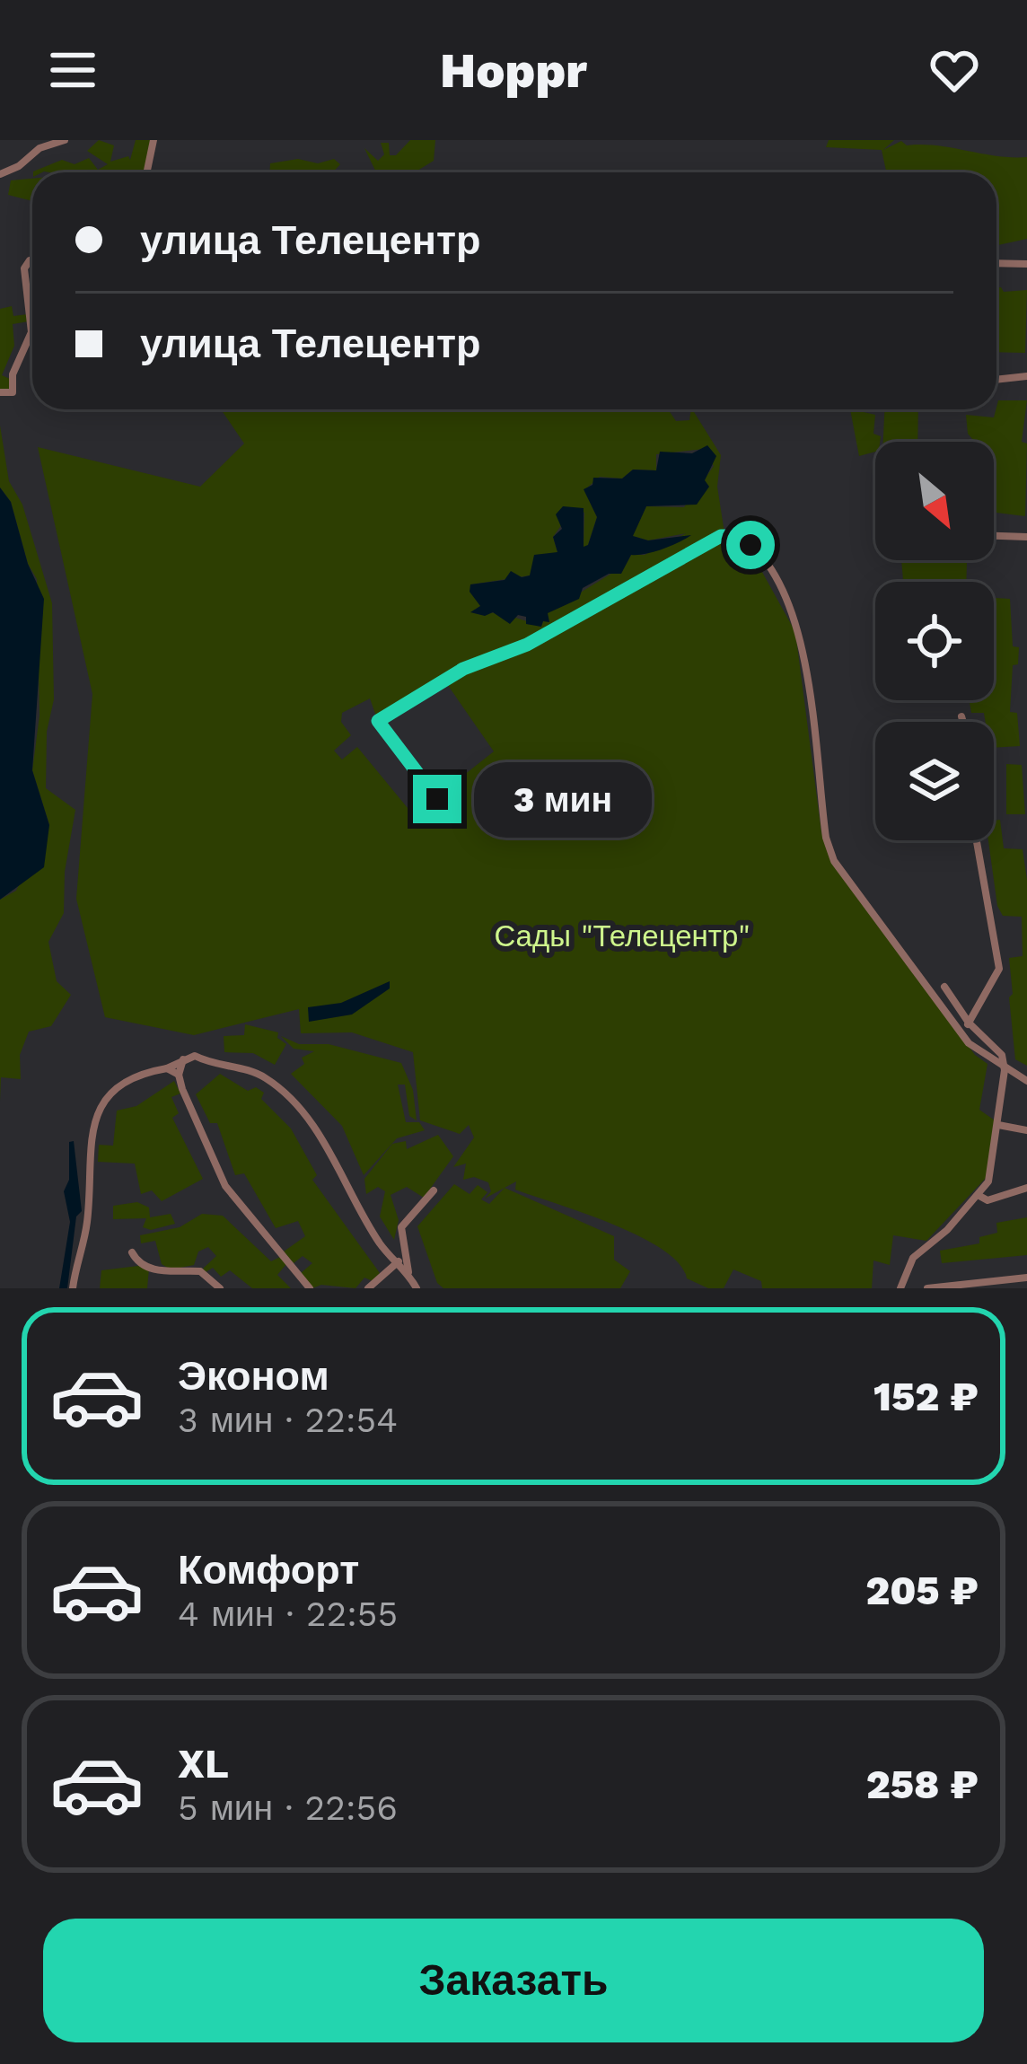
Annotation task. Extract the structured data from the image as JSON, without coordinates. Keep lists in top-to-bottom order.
{
  "parks": ["Сады \"Телецентр\""],
  "north": "bottom right",
  "page": {
    "header": "Hoppr",
    "banner": ["улица Телецентр", "улица Телецентр"],
    "bubble": "3 мин",
    "list": [
      {
        "name": "Эконом",
        "note": "3 мин · 22:54",
        "value": "152 ₽"
      },
      {
        "name": "Комфорт",
        "note": "4 мин · 22:55",
        "value": "205 ₽"
      },
      {
        "name": "XL",
        "note": "5 мин · 22:56",
        "value": "258 ₽"
      }
    ],
    "buttons": "Заказать"
  }
}
